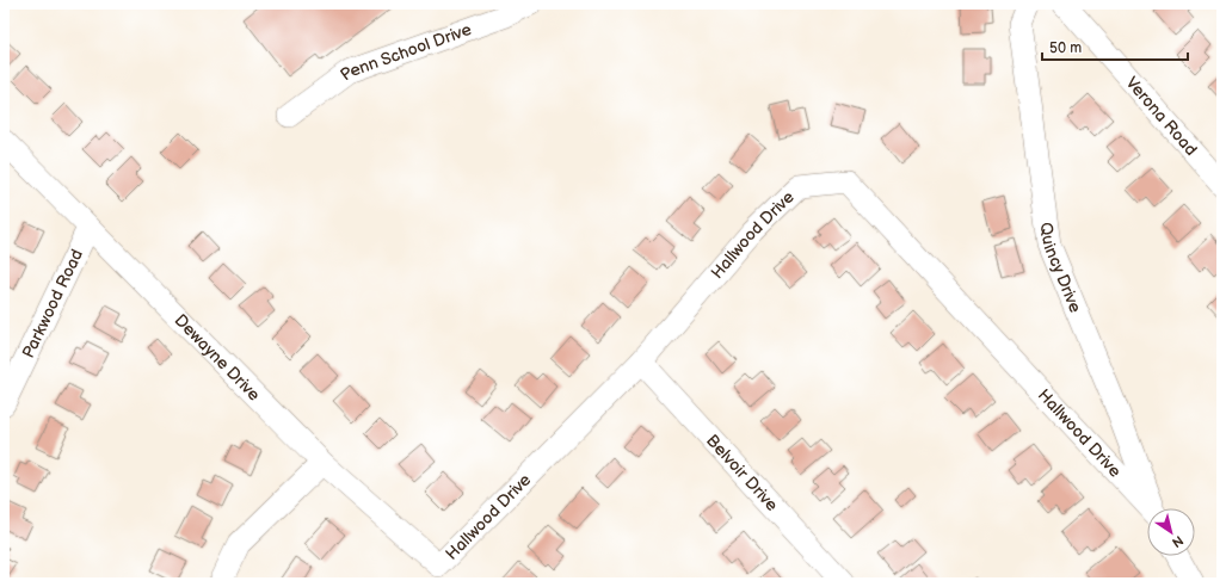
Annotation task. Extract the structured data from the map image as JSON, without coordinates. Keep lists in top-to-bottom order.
{
  "streets": {
    "street": [
      "Penn School Drive",
      "Verona Road",
      "Hallwood Drive",
      "Quincy Drive",
      "Parkwood Road",
      "Dewayne Drive",
      "Belvoir Drive"
    ]
  },
  "crossings": [
    ["Hallwood Drive", "Dewayne Drive"],
    ["Hallwood Drive", "Belvoir Drive"],
    ["Parkwood Road", "Dewayne Drive"]
  ],
  "scale_bar": "50 m",
  "north": "bottom right"
}
